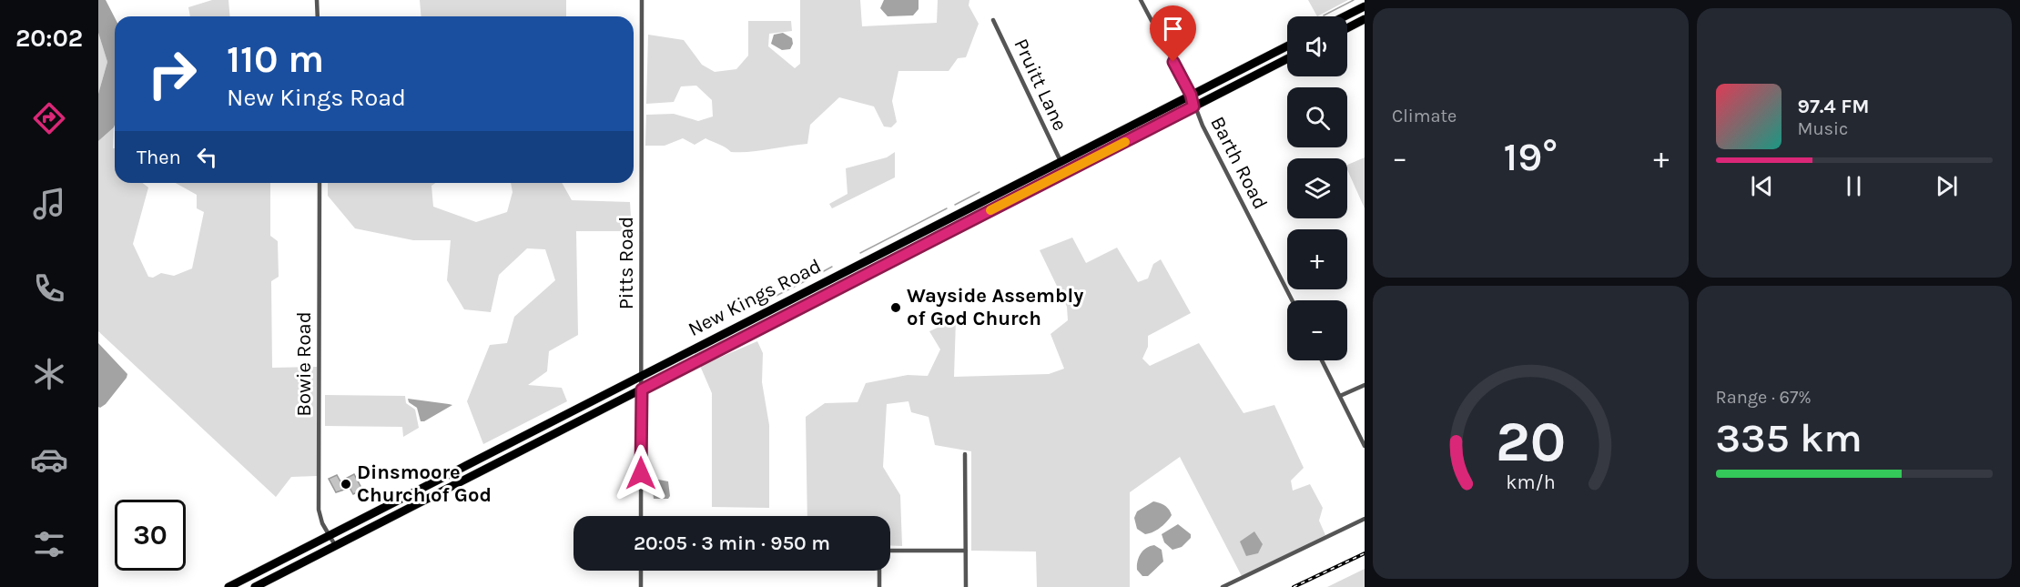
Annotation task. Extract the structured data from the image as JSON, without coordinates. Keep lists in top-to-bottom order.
{
  "streets": {
    "highway": ["New Kings Road"],
    "street": [
      "Pruitt Lane",
      "Barth Road",
      "Pitts Road",
      "Bowie Road"
    ]
  },
  "crossings": [
    ["Pruitt Lane", "New Kings Road"],
    ["Barth Road", "New Kings Road"],
    ["Pitts Road", "New Kings Road"],
    ["New Kings Road", "Bowie Road"]
  ],
  "places": ["Wayside Assembly of God Church", "Dinsmoore Church of God"],
  "page": {
    "tabs": "20:02",
    "tile": [
      "Climate",
      ["Range · 67%", "335 km"]
    ],
    "map_buttons": ["+", "−"],
    "turn": ["110 m", "New Kings Road"],
    "song": ["97.4 FM", "Music"],
    "then": "Then",
    "heat": ["−", "19°", "+"],
    "limit": "30",
    "trip": "20:05 · 3 min · 950 m",
    "gauge": ["20", "km/h"]
  }
}
